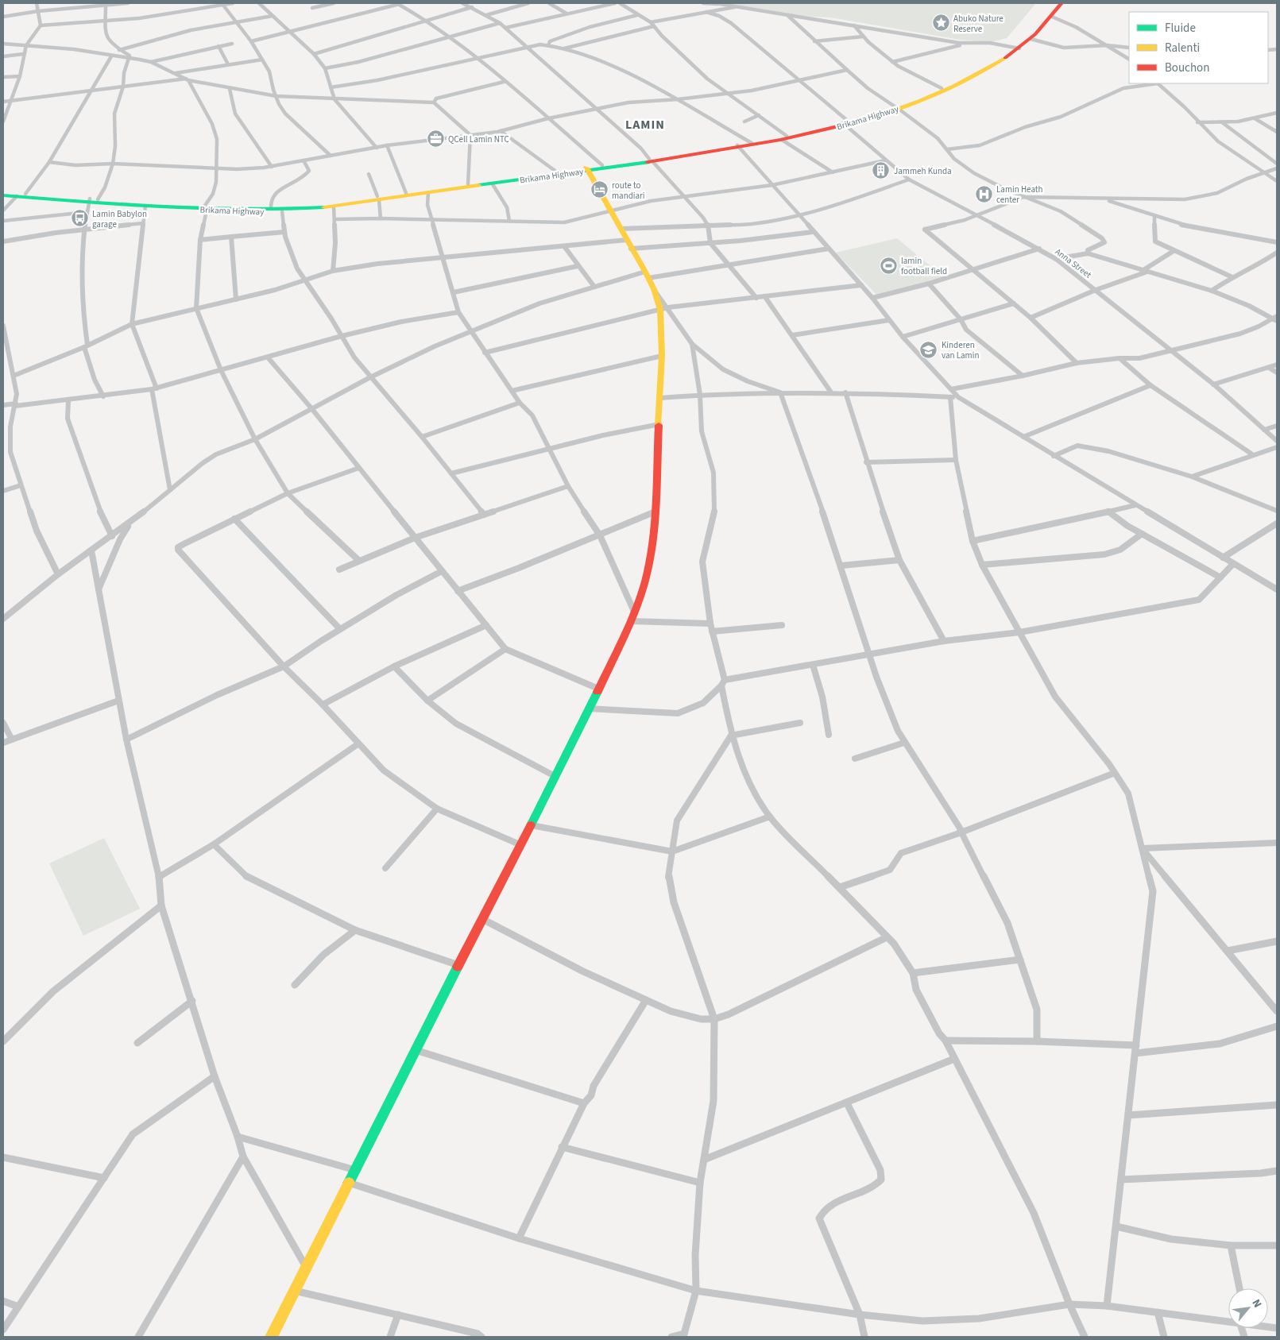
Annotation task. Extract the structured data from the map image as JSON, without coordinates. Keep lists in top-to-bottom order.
{
  "streets": {
    "main road": ["Brikama Highway"],
    "street": ["Anna Street"]
  },
  "crossings": [
    ["Brikama Highway", "Anna Street"]
  ],
  "districts": ["LAMIN"],
  "places": {
    "place": ["Abuko Nature Reserve"],
    "office": ["QCell Lamin NTC"],
    "building": ["Jammeh Kunda"],
    "hotel": ["route to mandiari"],
    "hospital": ["Lamin Heath center"],
    "bus stop": ["Lamin Babylon garage"],
    "sports": ["lamin football field"],
    "school or university": ["Kinderen van Lamin"]
  },
  "legend": ["Fluide", "Ralenti", "Bouchon"],
  "north": "top right"
}
